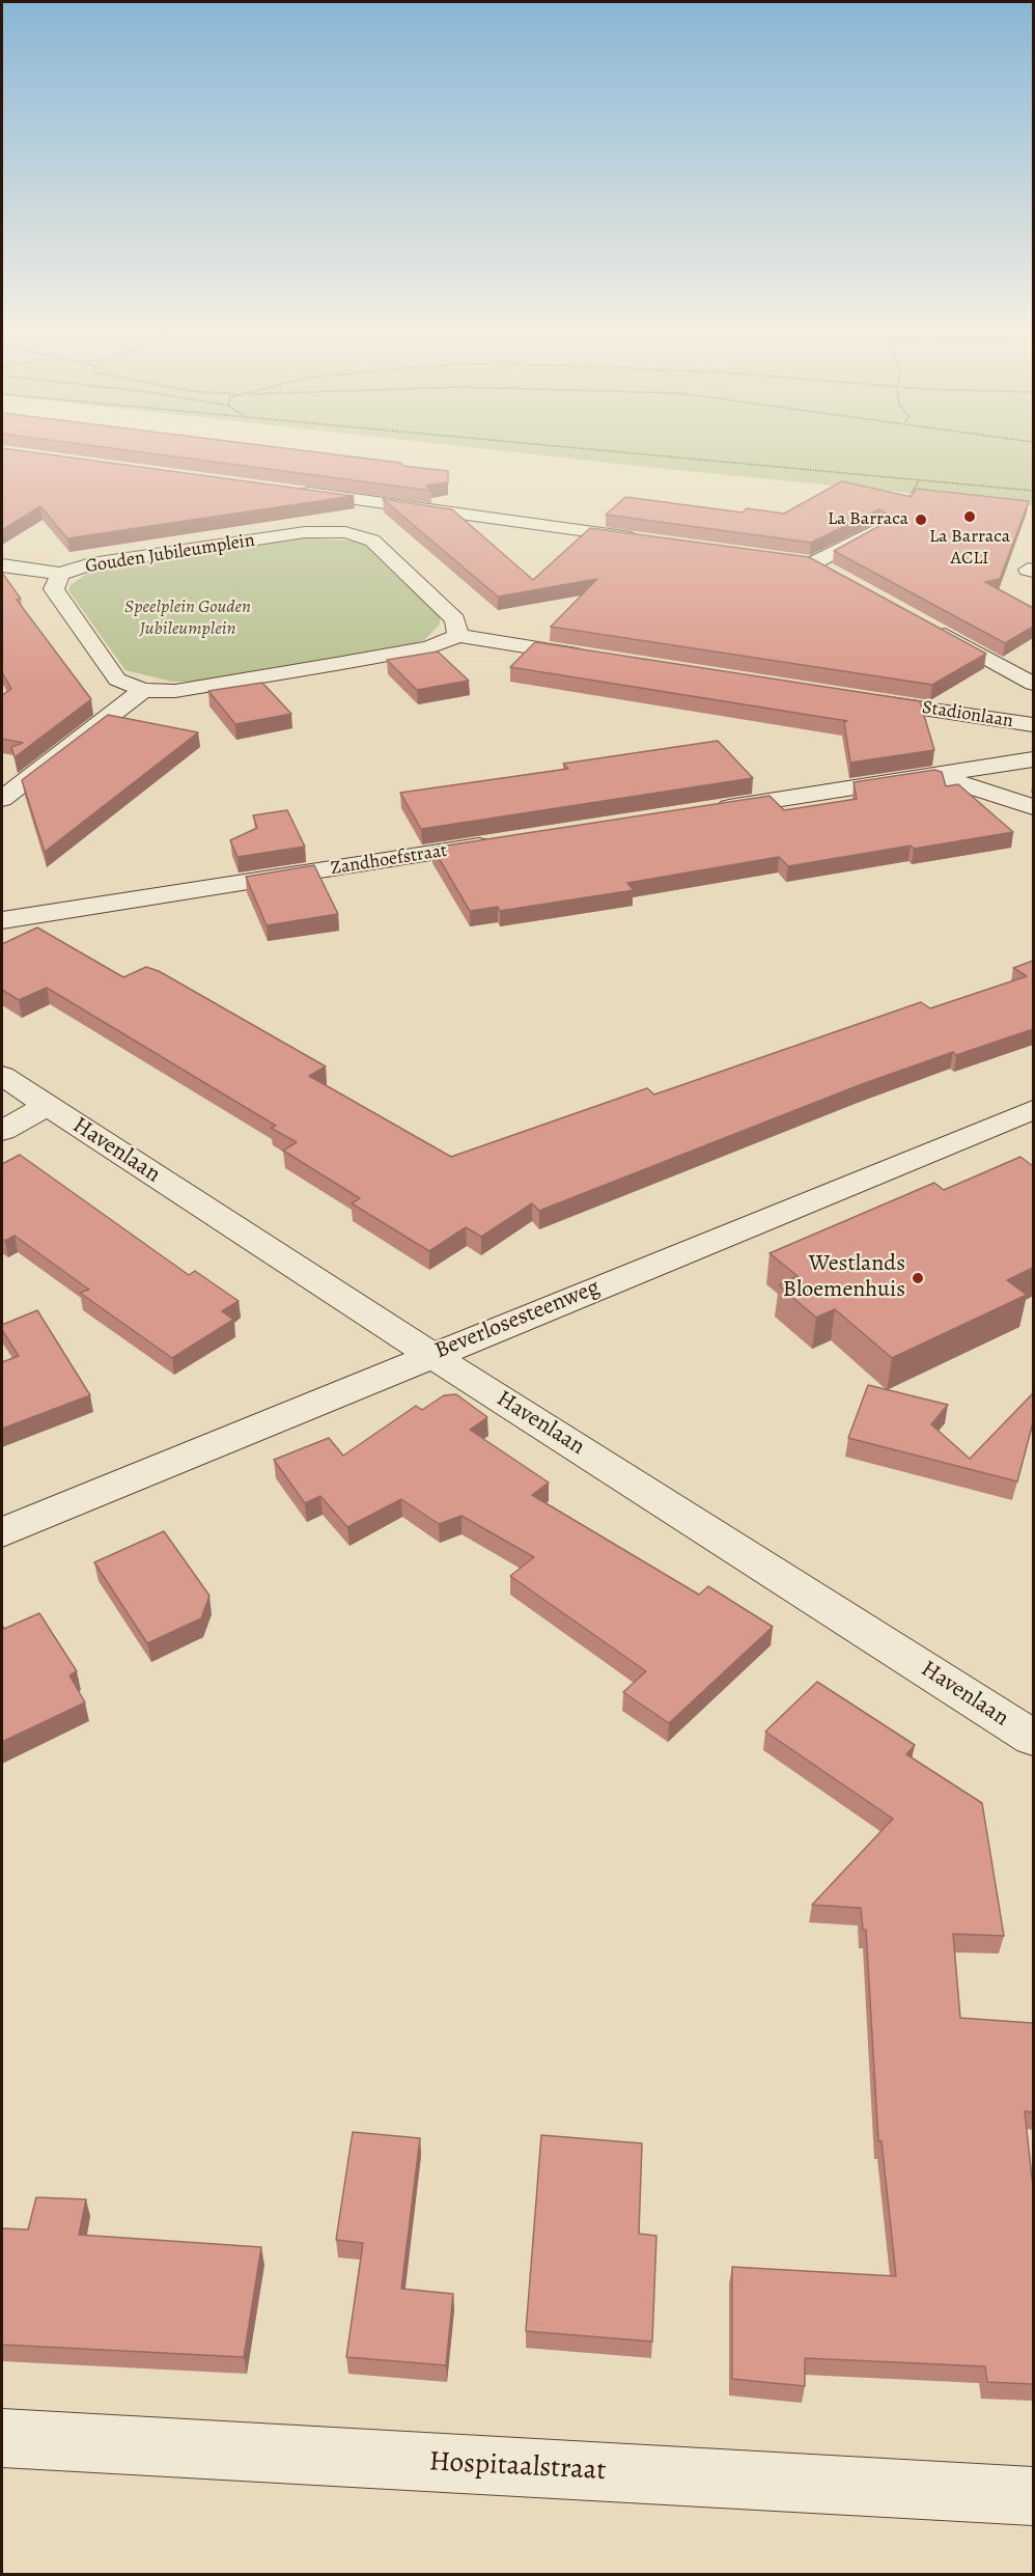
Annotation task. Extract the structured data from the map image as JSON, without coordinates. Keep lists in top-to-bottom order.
{
  "streets": {
    "street": [
      "Gouden Jubileumplein",
      "Stadionlaan",
      "Zandhoefstraat",
      "Havenlaan",
      "Beverlosesteenweg",
      "Hospitaalstraat"
    ]
  },
  "crossings": [
    ["Havenlaan", "Beverlosesteenweg"]
  ],
  "parks": ["Speelplein Gouden Jubileumplein"],
  "places": ["La Barraca ACLI", "La Barraca", "Westlands Bloemenhuis"]
}
